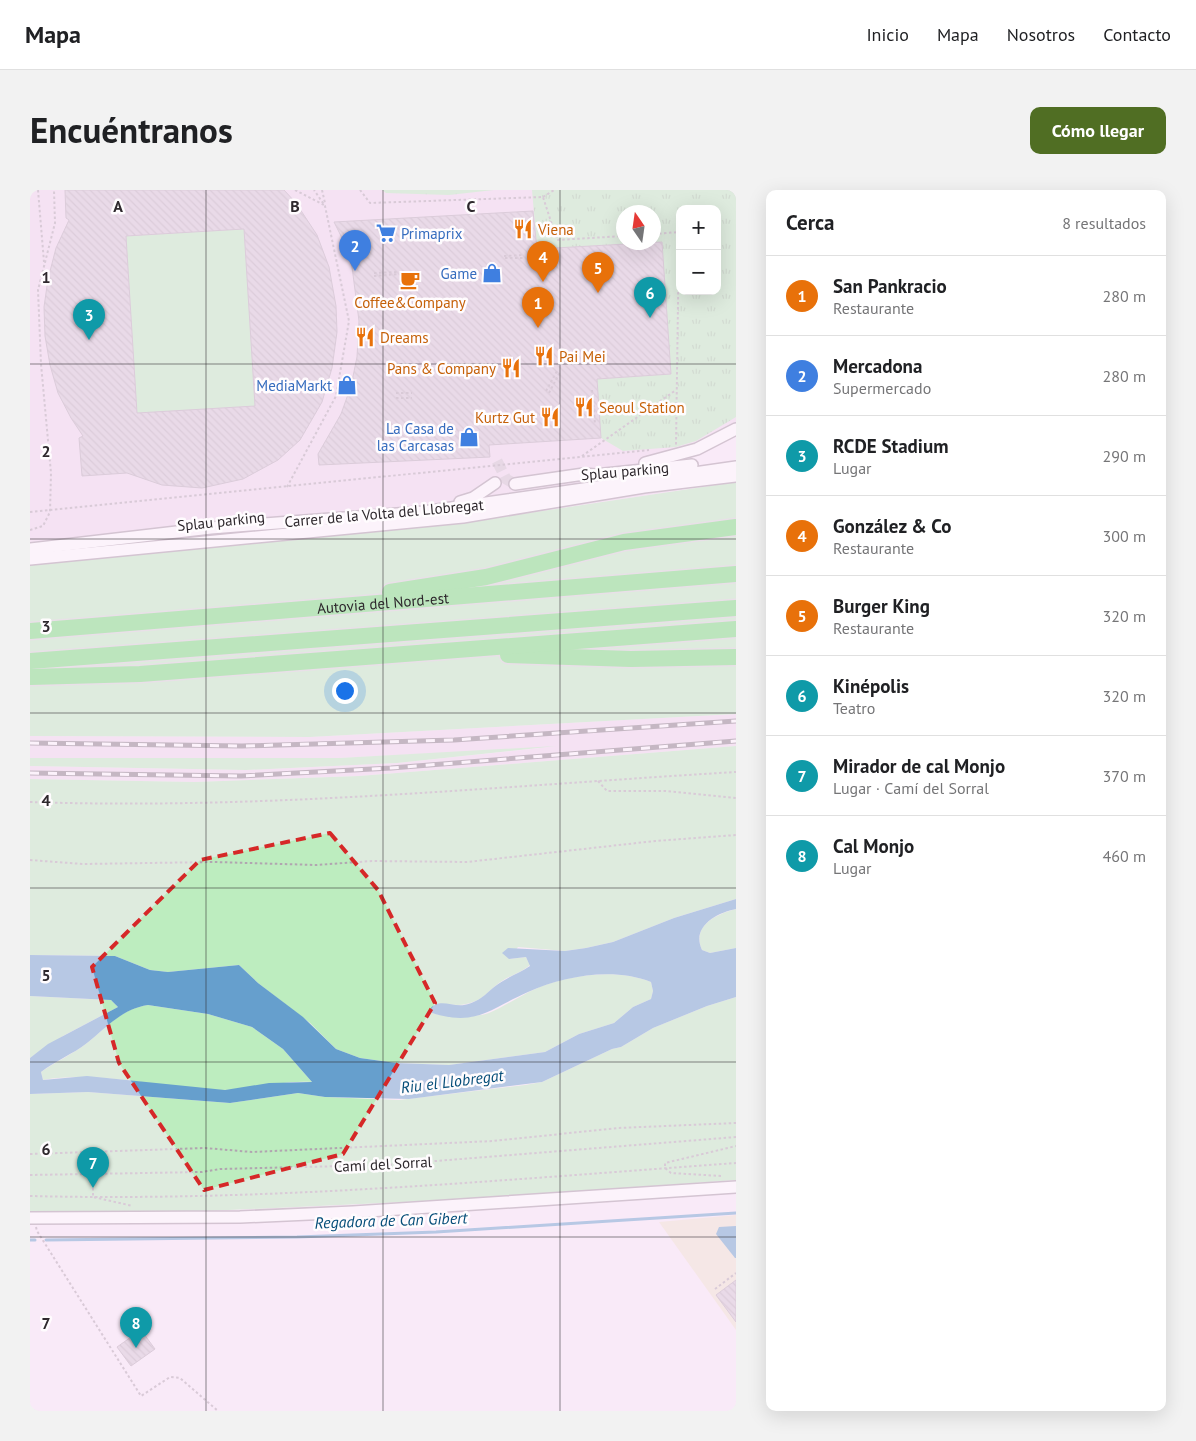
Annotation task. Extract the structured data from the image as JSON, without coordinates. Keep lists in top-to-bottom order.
{
  "streets": {
    "highway": ["Autovia del Nord-est"],
    "street": ["Splau parking", "Carrer de la Volta del Llobregat"],
    "path": ["Camí del Sorral"]
  },
  "crossings": [
    ["Splau parking", "Carrer de la Volta del Llobregat"]
  ],
  "water": ["Riu el Llobregat", "Regadora de Can Gibert"],
  "places": {
    "restaurant": [
      "Viena",
      "Dreams",
      "Pai Mei",
      "Pans & Company",
      "Seoul Station",
      "Kurtz Gut"
    ],
    "supermarket": ["Primaprix"],
    "shop": ["Game", "MediaMarkt", "La Casa de las Carcasas"],
    "cafe": ["Coffee&Company"]
  },
  "north": "top",
  "page": {
    "header": "Mapa",
    "nav": [
      "Inicio",
      "Mapa",
      "Nosotros",
      "Contacto"
    ],
    "title": "Encuéntranos",
    "buttons": "Cómo llegar",
    "heading": ["Cerca", "8 resultados"],
    "map_buttons": ["+", "−"],
    "pins": [
      "2",
      "4",
      "5",
      "6",
      "1",
      "3",
      "7",
      "8"
    ],
    "list": [
      {
        "mark": "1",
        "name": "San Pankracio",
        "note": "Restaurante",
        "value": "280 m"
      },
      {
        "mark": "2",
        "name": "Mercadona",
        "note": "Supermercado",
        "value": "280 m"
      },
      {
        "mark": "3",
        "name": "RCDE Stadium",
        "note": "Lugar",
        "value": "290 m"
      },
      {
        "mark": "4",
        "name": "González & Co",
        "note": "Restaurante",
        "value": "300 m"
      },
      {
        "mark": "5",
        "name": "Burger King",
        "note": "Restaurante",
        "value": "320 m"
      },
      {
        "mark": "6",
        "name": "Kinépolis",
        "note": "Teatro",
        "value": "320 m"
      },
      {
        "mark": "7",
        "name": "Mirador de cal Monjo",
        "note": "Lugar · Camí del Sorral",
        "value": "370 m"
      },
      {
        "mark": "8",
        "name": "Cal Monjo",
        "note": "Lugar",
        "value": "460 m"
      }
    ]
  },
  "grid": {
    "columns": ["A", "B", "C"],
    "rows": [
      "1",
      "2",
      "3",
      "4",
      "5",
      "6",
      "7"
    ]
  }
}
